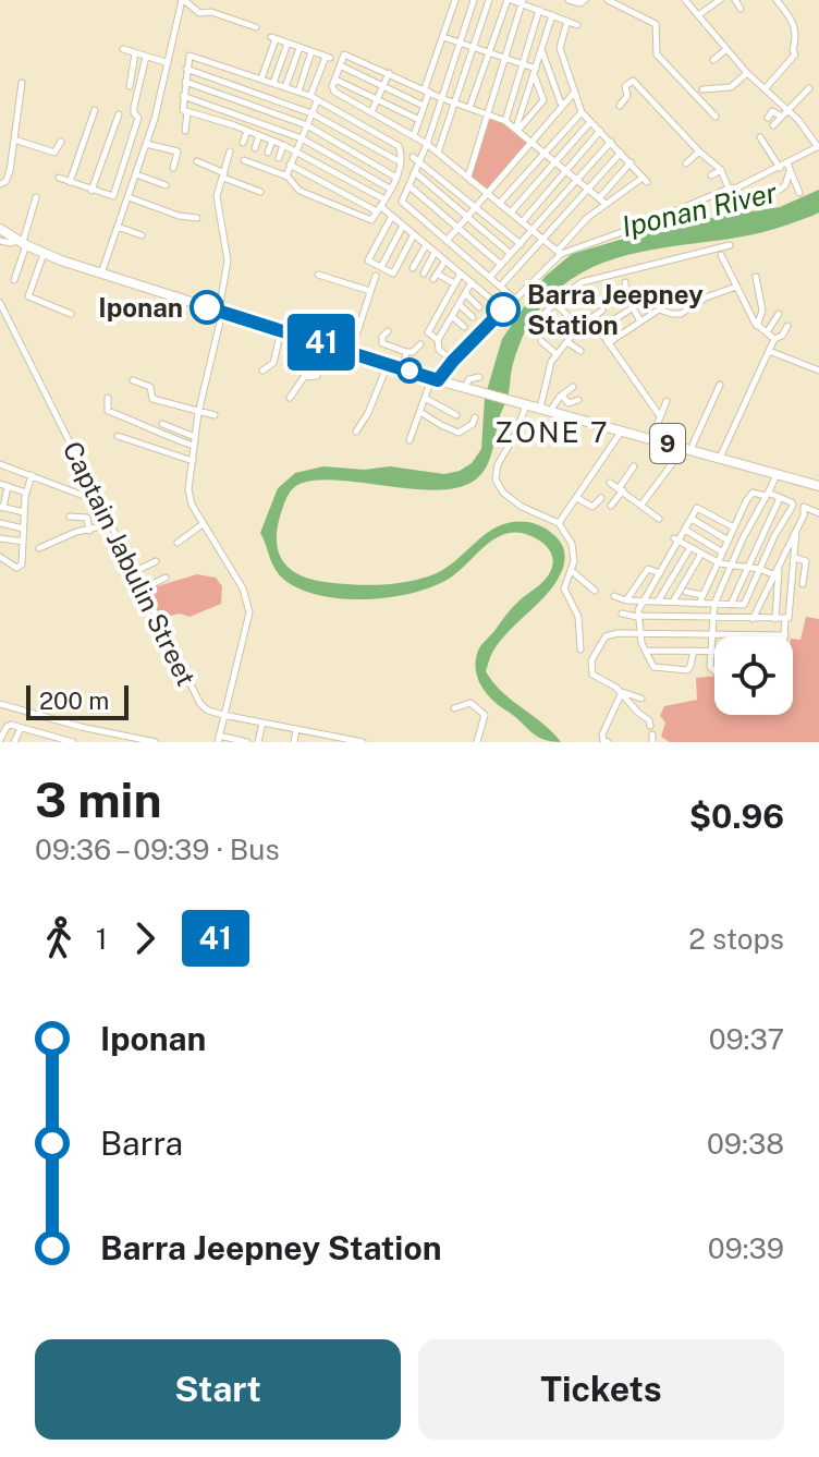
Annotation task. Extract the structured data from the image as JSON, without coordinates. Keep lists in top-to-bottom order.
{
  "streets": {
    "highway": ["9"],
    "street": ["Captain Jabulin Street"]
  },
  "districts": ["ZONE 7"],
  "water": ["Iponan River"],
  "places": ["Iponan", "Barra Jeepney Station"],
  "lines": ["bus line 41"],
  "scale_bar": "200 m",
  "page": {
    "on_map": "41",
    "scale": "200 m",
    "heading": ["3 min", "09:36 – 09:39 · Bus", "$0.96"],
    "legs": ["1", "41", "2 stops"],
    "list": [
      {
        "name": "Iponan",
        "value": "09:37"
      },
      {
        "name": "Barra",
        "value": "09:38"
      },
      {
        "name": "Barra Jeepney Station",
        "value": "09:39"
      }
    ],
    "buttons": ["Start", "Tickets"]
  }
}
